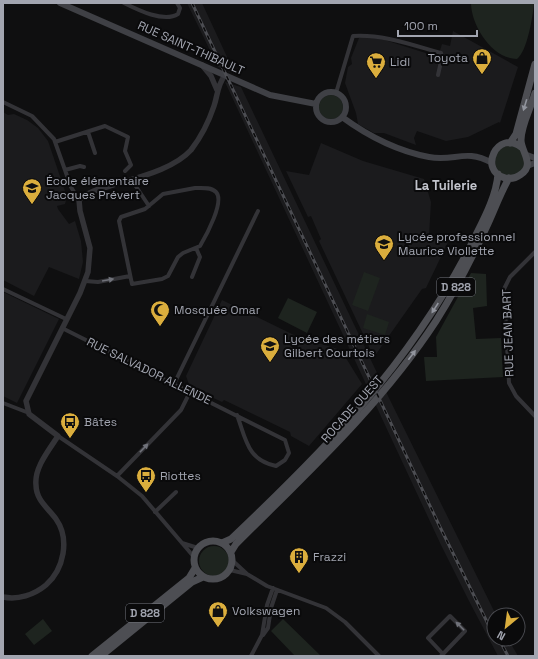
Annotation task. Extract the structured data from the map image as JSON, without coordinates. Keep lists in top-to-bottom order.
{
  "streets": {
    "main road": ["RUE SAINT-THIBAULT", "D 828", "ROCADE OUEST"],
    "street": ["RUE JEAN BART", "RUE SALVADOR ALLENDE"]
  },
  "crossings": [
    ["D 828", "ROCADE OUEST"]
  ],
  "districts": ["La Tuilerie"],
  "places": {
    "shop": ["Toyota", "Volkswagen"],
    "supermarket": ["Lidl"],
    "school or university": ["École élémentaire Jacques Prévert", "Lycée professionnel Maurice Viollette", "Lycée des métiers Gilbert Courtois"],
    "mosque": ["Mosquée Omar"],
    "bus stop": ["Bâtes", "Riottes"],
    "building": ["Frazzi"]
  },
  "scale_bar": "100 m",
  "north": "bottom left"
}
